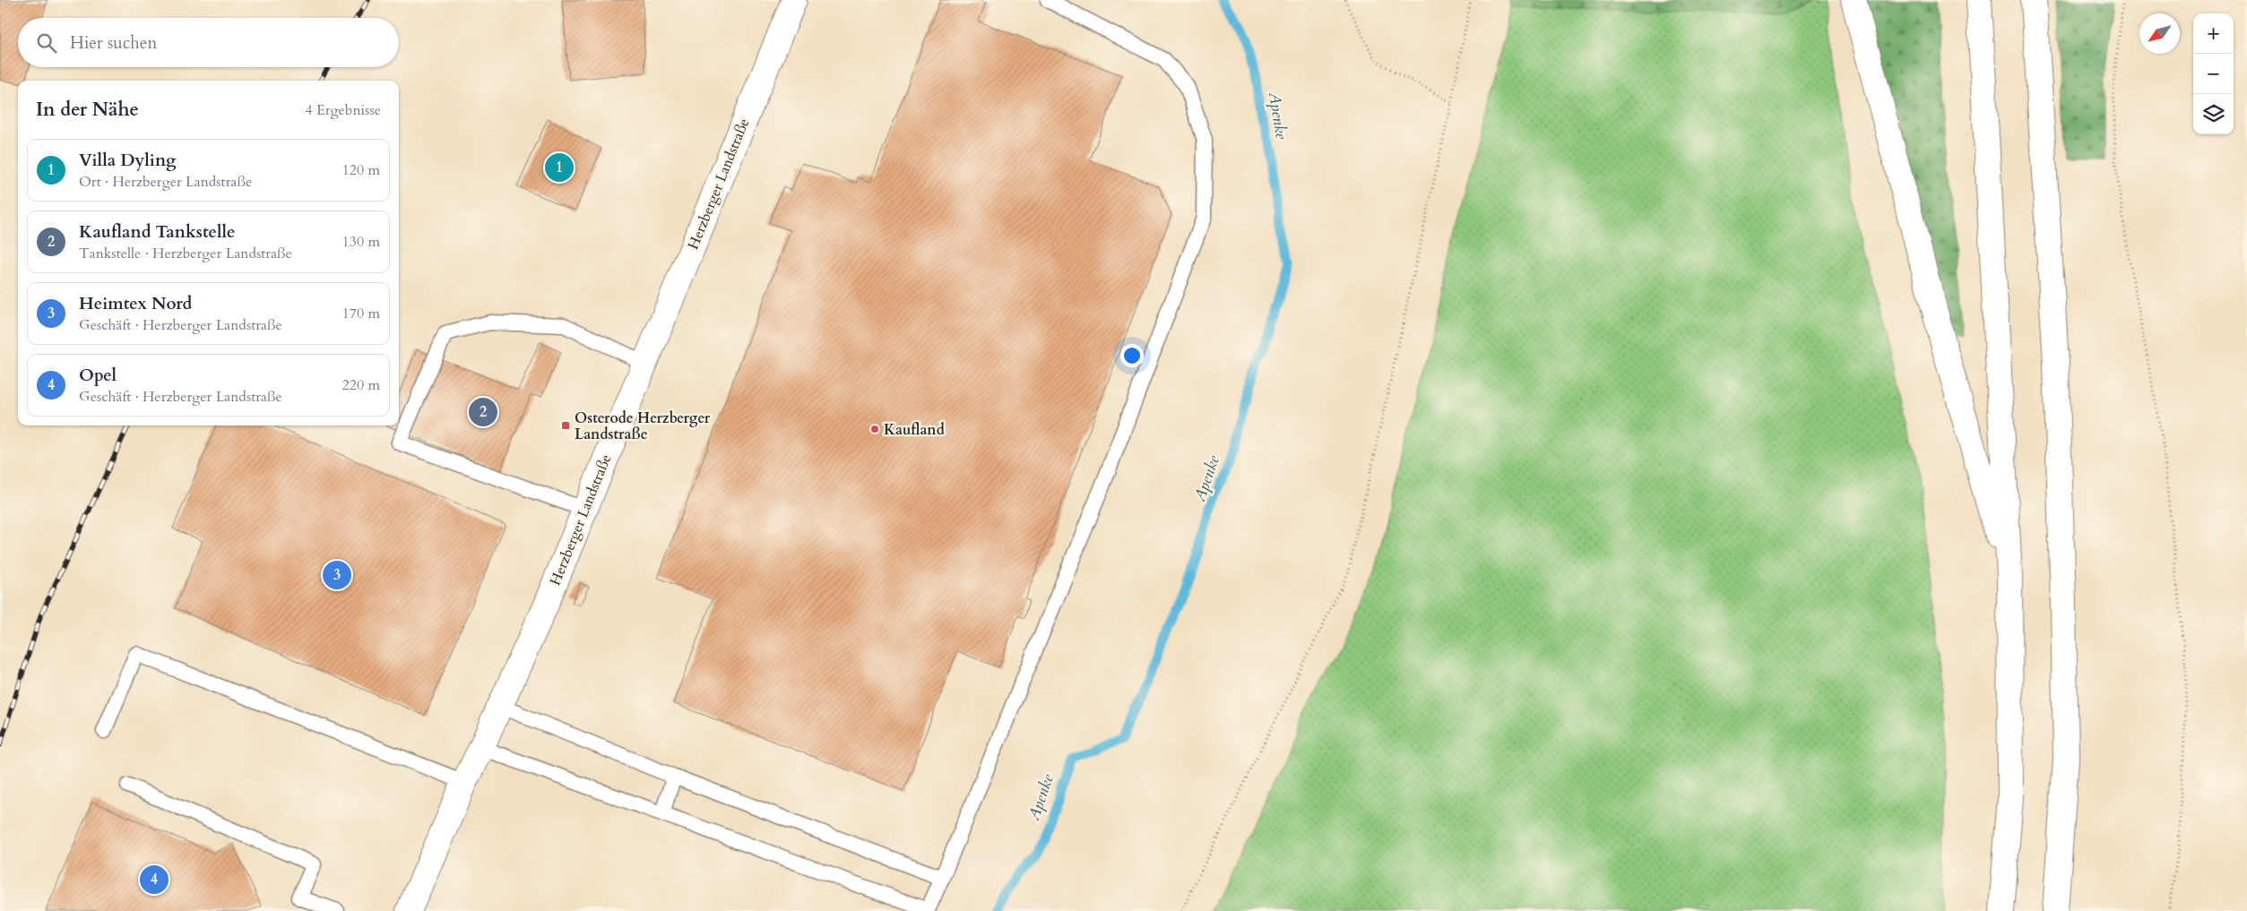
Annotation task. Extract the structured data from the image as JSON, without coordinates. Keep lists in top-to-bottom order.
{
  "streets": {
    "main road": ["Herzberger Landstraße"]
  },
  "water": ["Apenke"],
  "places": {
    "transit": ["Osterode Herzberger Landstraße"],
    "other": ["Kaufland"]
  },
  "north": "bottom left",
  "page": {
    "map_buttons": ["+", "−"],
    "search": "Hier suchen",
    "heading": ["In der Nähe", "4 Ergebnisse"],
    "list": [
      {
        "mark": "1",
        "name": "Villa Dyling",
        "note": "Ort · Herzberger Landstraße",
        "value": "120 m"
      },
      {
        "mark": "2",
        "name": "Kaufland Tankstelle",
        "note": "Tankstelle · Herzberger Landstraße",
        "value": "130 m"
      },
      {
        "mark": "3",
        "name": "Heimtex Nord",
        "note": "Geschäft · Herzberger Landstraße",
        "value": "170 m"
      },
      {
        "mark": "4",
        "name": "Opel",
        "note": "Geschäft · Herzberger Landstraße",
        "value": "220 m"
      }
    ],
    "pins": [
      "1",
      "2",
      "3",
      "4"
    ]
  }
}
